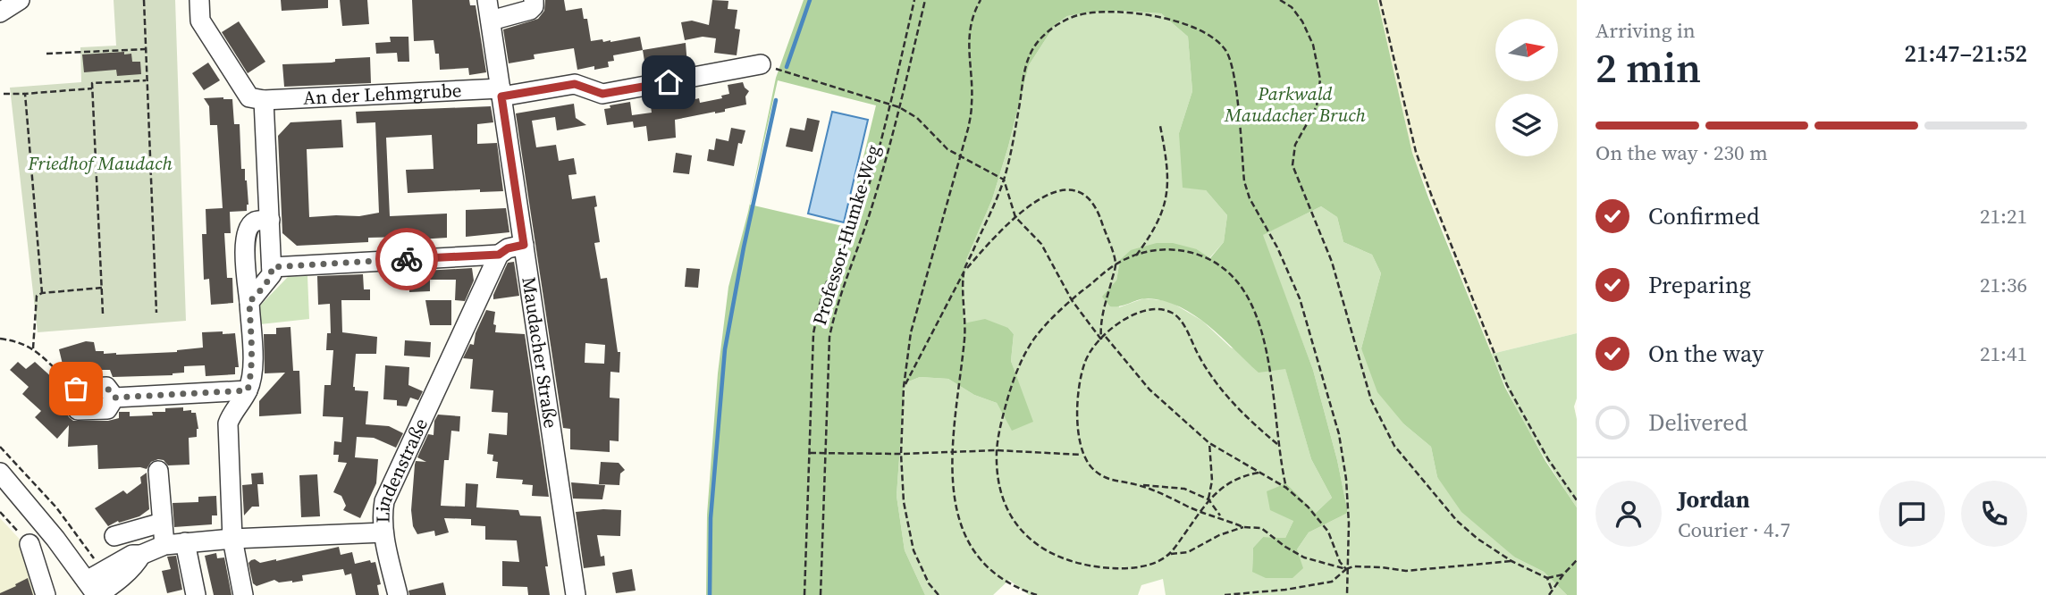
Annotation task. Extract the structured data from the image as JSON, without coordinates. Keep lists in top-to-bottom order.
{
  "streets": {
    "street": ["An der Lehmgrube", "Maudacher Straße", "Lindenstraße"],
    "path": ["Professor-Humke-Weg"]
  },
  "crossings": [
    ["An der Lehmgrube", "Maudacher Straße"]
  ],
  "parks": ["Parkwald Maudacher Bruch", "Friedhof Maudach"],
  "north": "right",
  "page": {
    "heading": ["2 min", "Arriving in", "21:47–21:52"],
    "panel": ["Jordan", "Courier · 4.7"],
    "bar": "On the way · 230 m",
    "list": [
      ["Confirmed", "21:21"],
      ["Preparing", "21:36"],
      ["On the way", "21:41"],
      "Delivered"
    ]
  }
}
